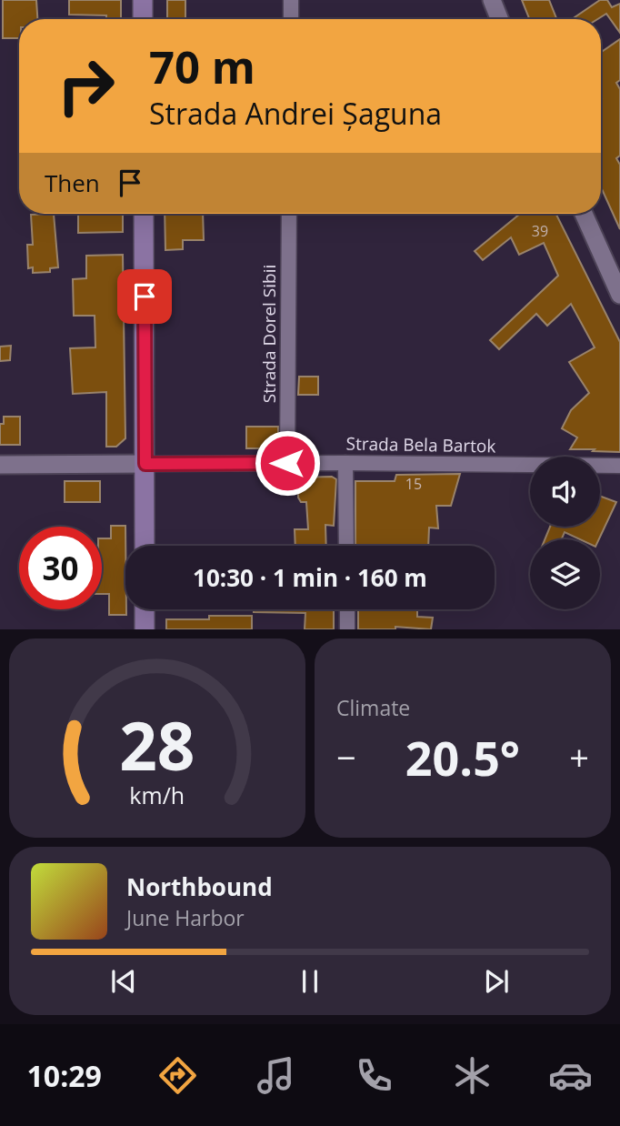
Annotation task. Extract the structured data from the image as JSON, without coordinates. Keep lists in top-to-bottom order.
{
  "streets": {
    "street": ["Strada Dorel Sibii", "Strada Bela Bartok"]
  },
  "crossings": [
    ["Strada Dorel Sibii", "Strada Bela Bartok"]
  ],
  "house_numbers": ["39", "15"],
  "page": {
    "turn": ["70 m", "Strada Andrei Șaguna"],
    "then": "Then",
    "limit": "30",
    "trip": "10:30 · 1 min · 160 m",
    "tile": "Climate",
    "heat": ["−", "20.5°", "+"],
    "song": ["Northbound", "June Harbor"],
    "tabs": "10:29",
    "gauge": ["28", "km/h"]
  }
}
